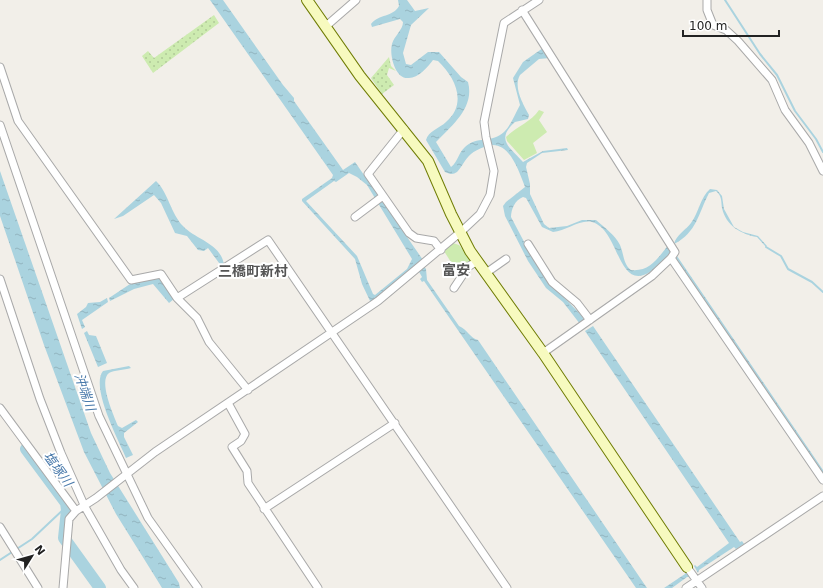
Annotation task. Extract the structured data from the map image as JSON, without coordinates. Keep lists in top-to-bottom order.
{
  "districts": ["富安", "三橋町新村"],
  "water": ["沖端川", "塩塚川"],
  "scale_bar": "100 m",
  "north": "top right"
}
